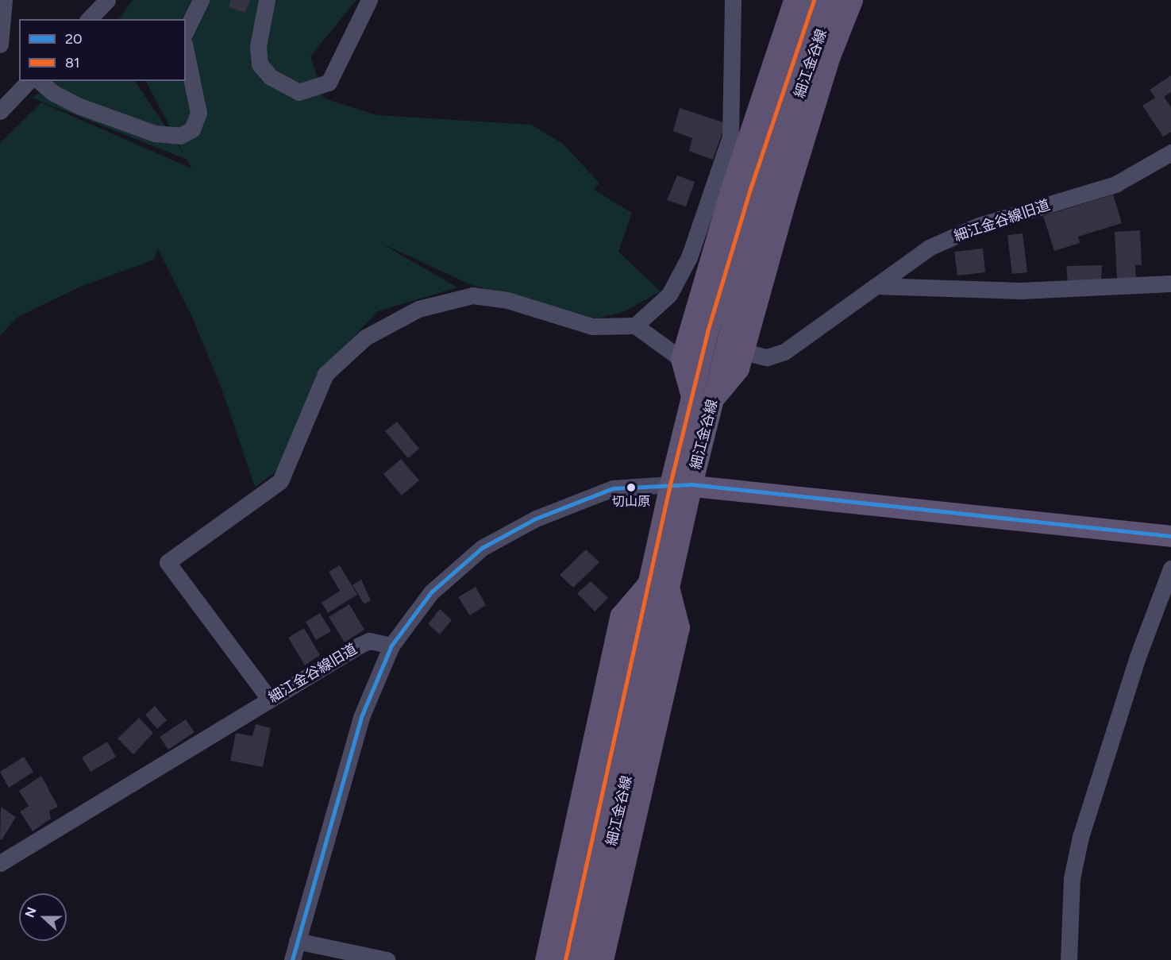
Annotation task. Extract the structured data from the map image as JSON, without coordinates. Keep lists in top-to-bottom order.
{
  "streets": {
    "main road": ["細江金谷線"],
    "street": ["細江金谷線旧道"]
  },
  "places": ["切山原"],
  "lines": ["transit line 81", "transit line 20"],
  "legend": ["20", "81"],
  "north": "left"
}
